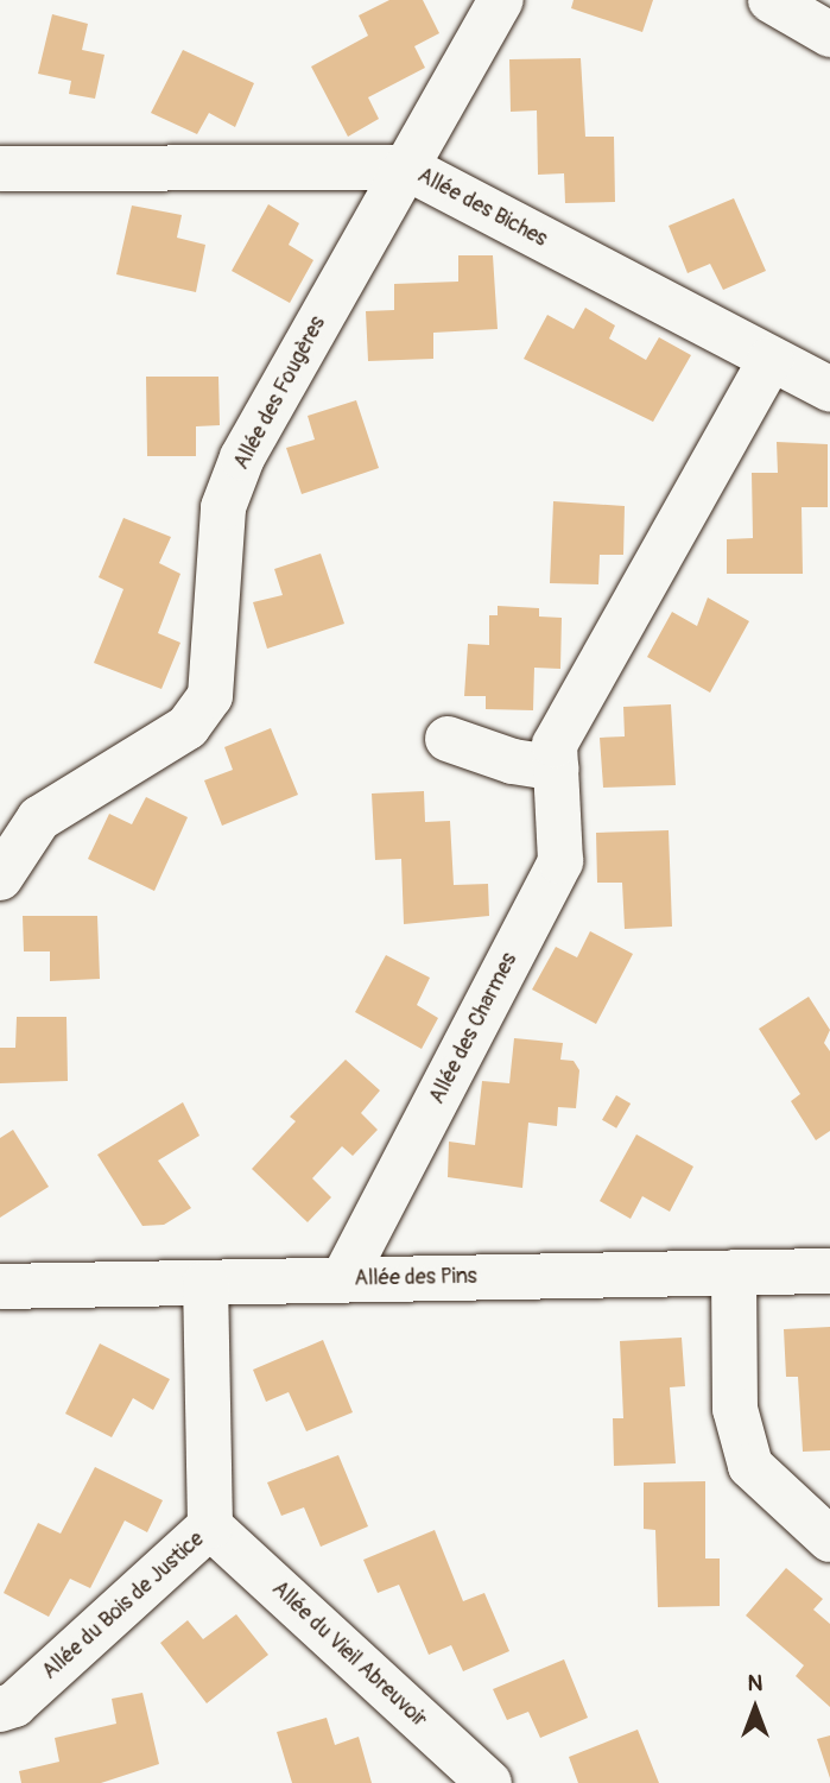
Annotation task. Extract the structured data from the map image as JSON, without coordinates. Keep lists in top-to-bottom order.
{
  "streets": {
    "street": [
      "Allée des Biches",
      "Allée des Fougères",
      "Allée des Charmes",
      "Allée des Pins",
      "Allée du Bois de Justice",
      "Allée du Vieil Abreuvoir"
    ]
  },
  "crossings": [
    ["Allée des Biches", "Allée des Fougères"],
    ["Allée des Biches", "Allée des Charmes"],
    ["Allée des Charmes", "Allée des Pins"],
    ["Allée des Pins", "Allée du Bois de Justice"],
    ["Allée du Bois de Justice", "Allée du Vieil Abreuvoir"]
  ],
  "north": "top"
}
